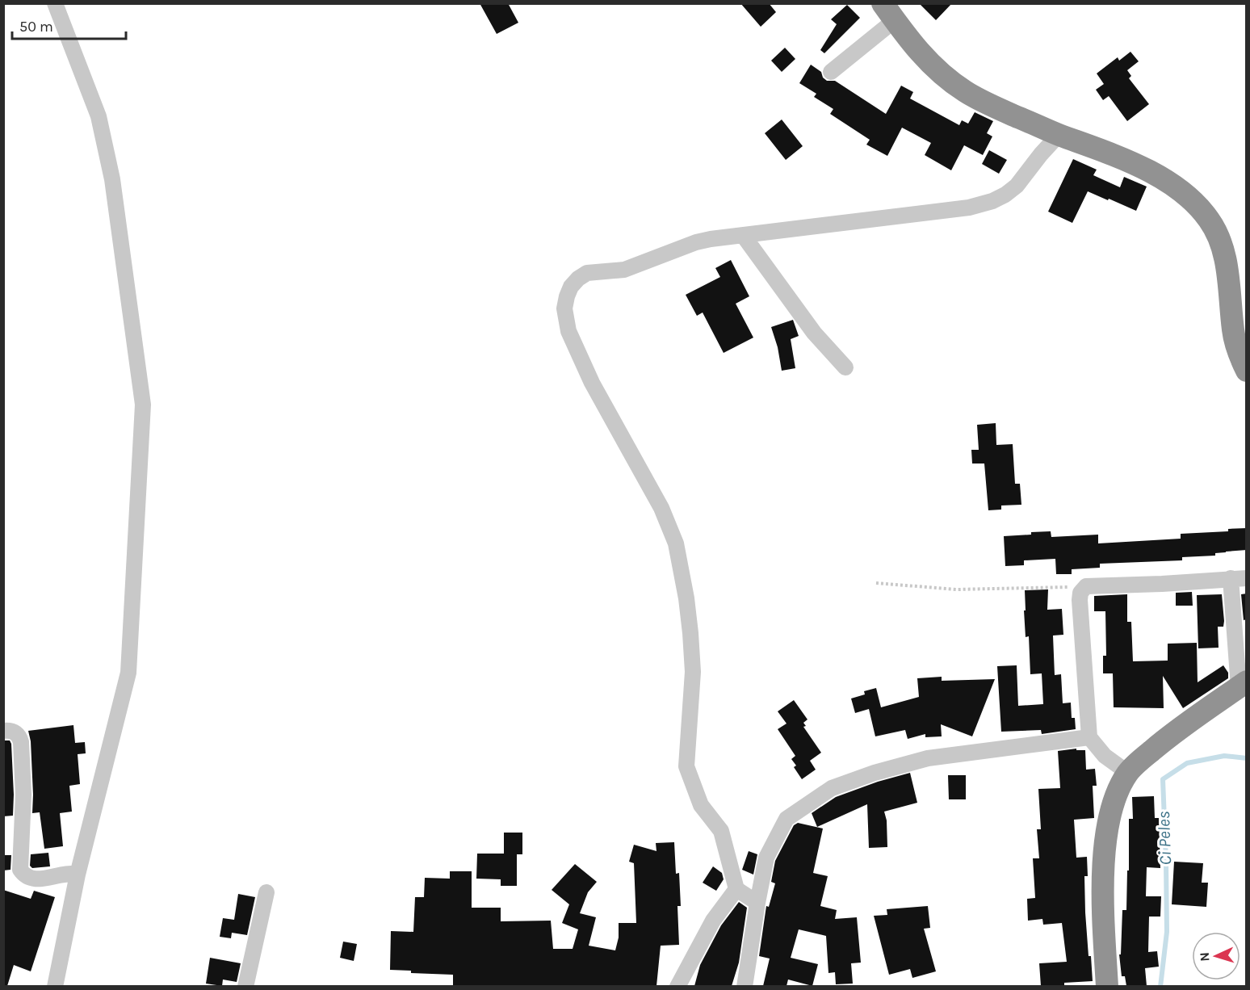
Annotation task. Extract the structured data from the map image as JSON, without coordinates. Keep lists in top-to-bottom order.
{
  "water": ["Ci Peles"],
  "scale_bar": "50 m",
  "north": "left"
}
